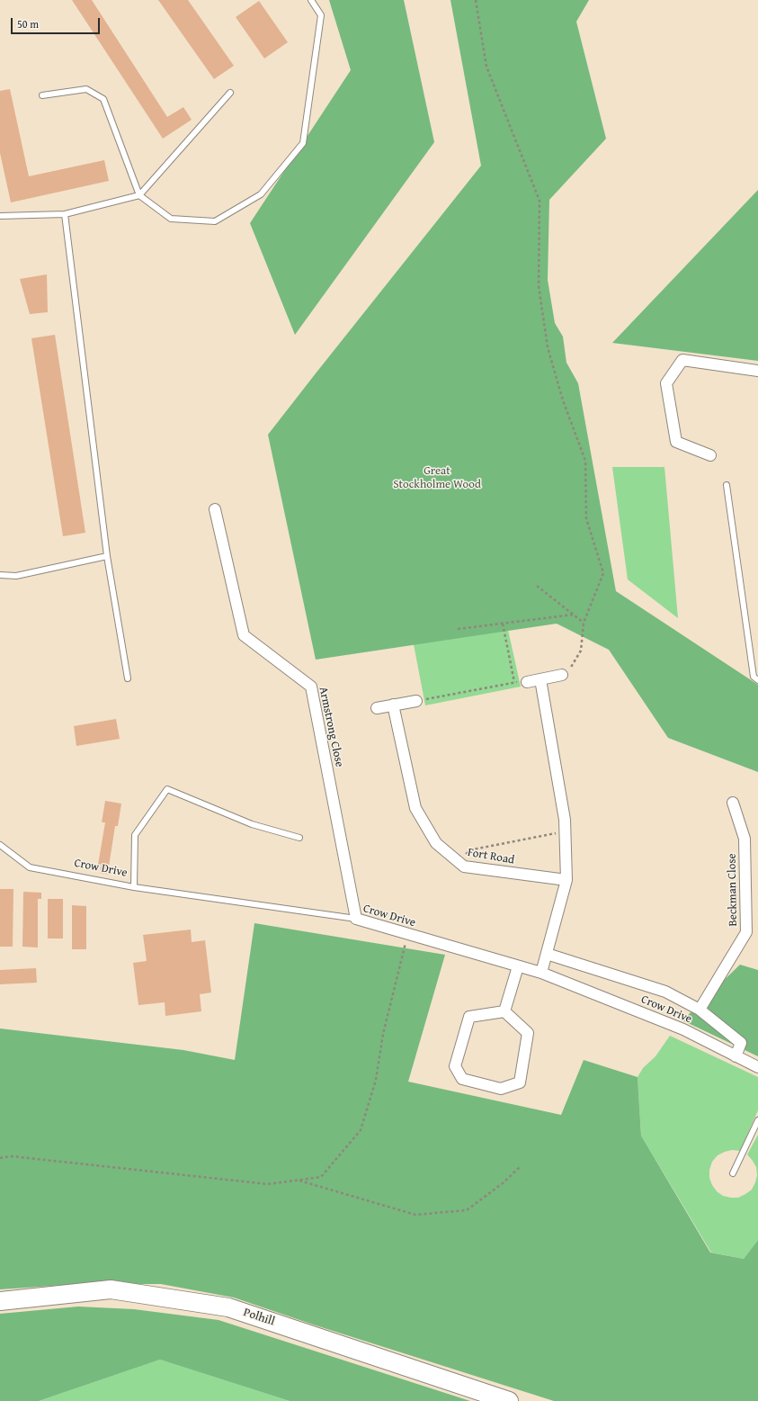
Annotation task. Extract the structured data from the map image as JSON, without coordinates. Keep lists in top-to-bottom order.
{
  "streets": {
    "main road": ["Polhill"],
    "street": [
      "Armstrong Close",
      "Fort Road",
      "Crow Drive",
      "Beckman Close"
    ]
  },
  "crossings": [
    ["Armstrong Close", "Crow Drive"]
  ],
  "parks": ["Great Stockholme Wood"],
  "scale_bar": "50 m"
}
